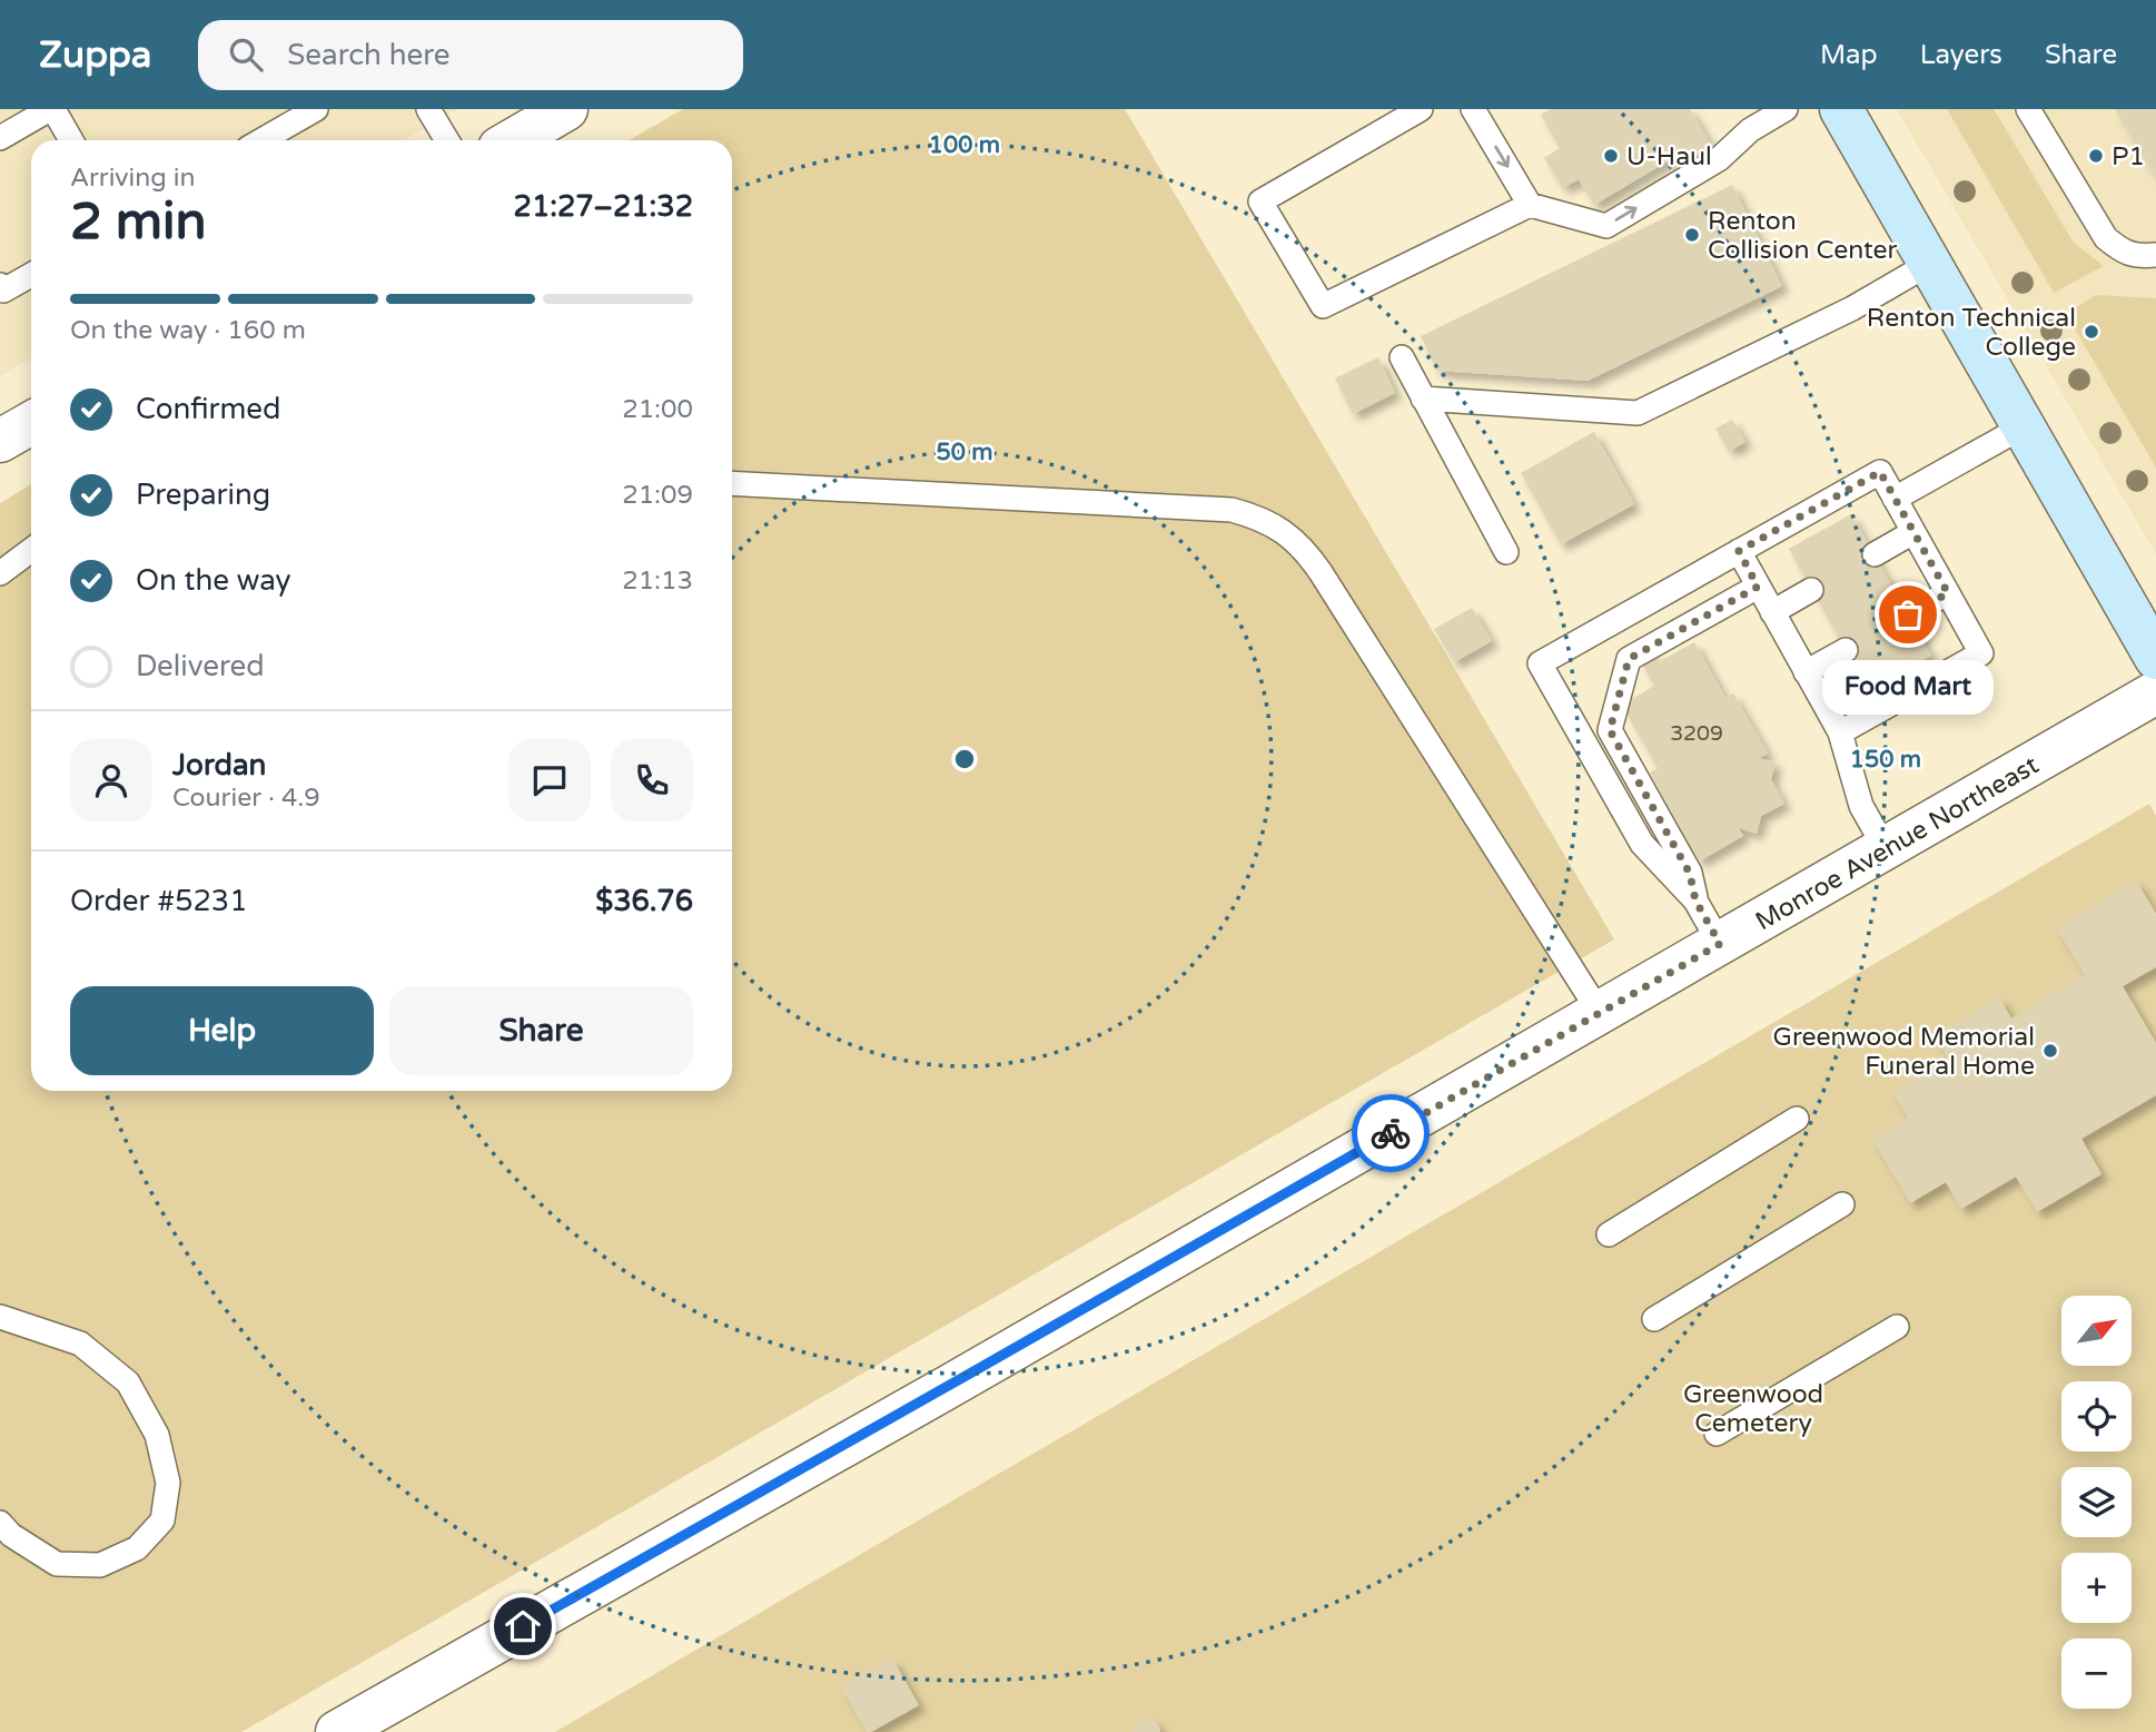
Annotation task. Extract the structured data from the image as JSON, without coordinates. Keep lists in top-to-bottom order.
{
  "streets": {
    "street": ["Monroe Avenue Northeast"]
  },
  "parks": ["Greenwood Cemetery"],
  "places": [
    "U-Haul",
    "P1",
    "Renton Collision Center",
    "Renton Technical College",
    "Food Mart",
    "Greenwood Memorial Funeral Home"
  ],
  "house_numbers": ["3209"],
  "north": "top right",
  "page": {
    "header": "Zuppa",
    "search": "Search here",
    "nav": ["Map", "Layers", "Share"],
    "heading": ["2 min", "Arriving in", "21:27–21:32"],
    "panel": [
      "Jordan",
      "Courier · 4.9",
      "Order #5231",
      "$36.76"
    ],
    "bar": "On the way · 160 m",
    "list": [
      ["Confirmed", "21:00"],
      ["Preparing", "21:09"],
      ["On the way", "21:13"],
      "Delivered"
    ],
    "bubble": "Food Mart",
    "buttons": ["Help", "Share"],
    "map_buttons": ["+", "−"]
  },
  "rings": ["100 m", "50 m", "150 m"]
}
